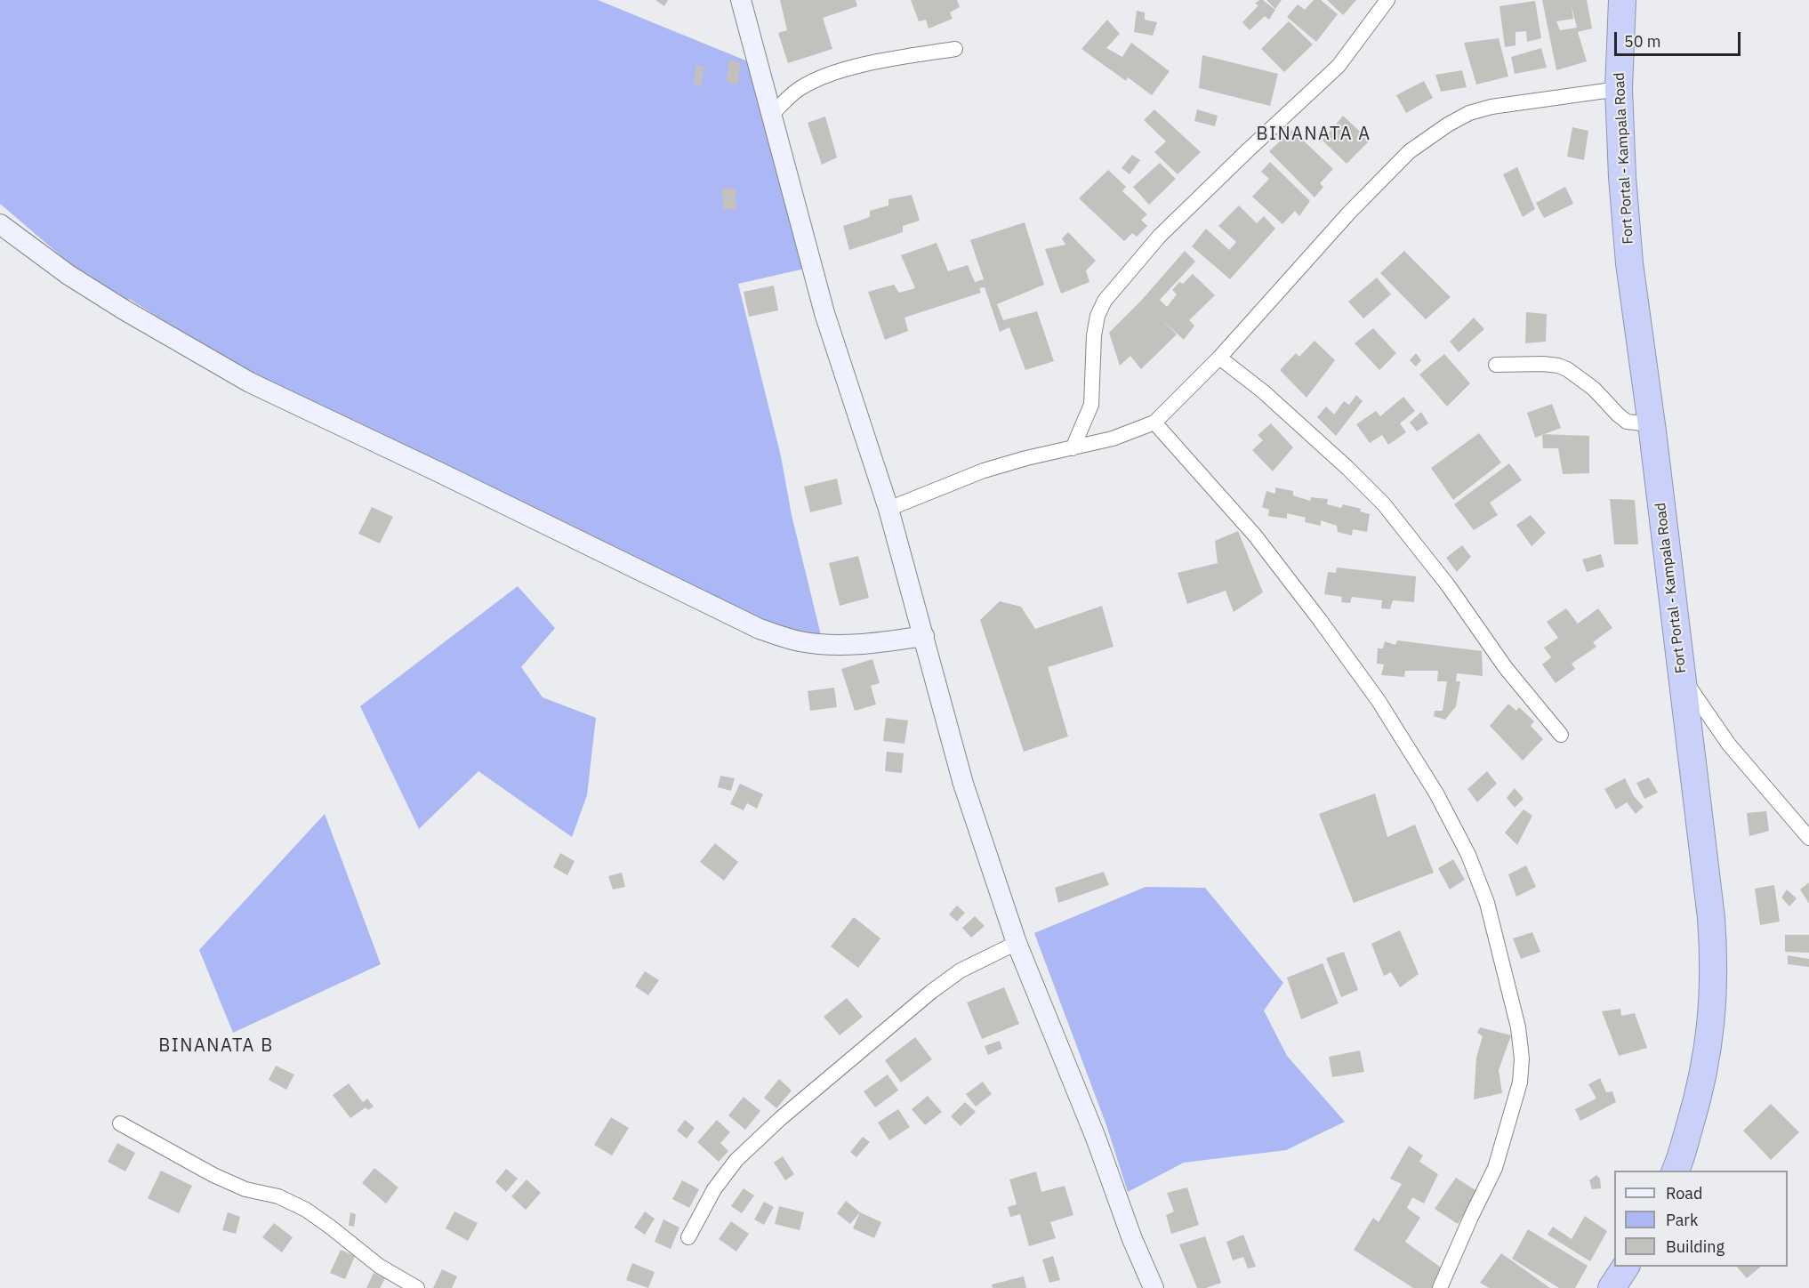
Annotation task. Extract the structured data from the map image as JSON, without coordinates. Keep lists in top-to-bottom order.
{
  "streets": {
    "highway": ["Fort Portal - Kampala Road"]
  },
  "districts": ["BINANATA A", "BINANATA B"],
  "legend": ["Road", "Park", "Building"],
  "scale_bar": "50 m"
}
